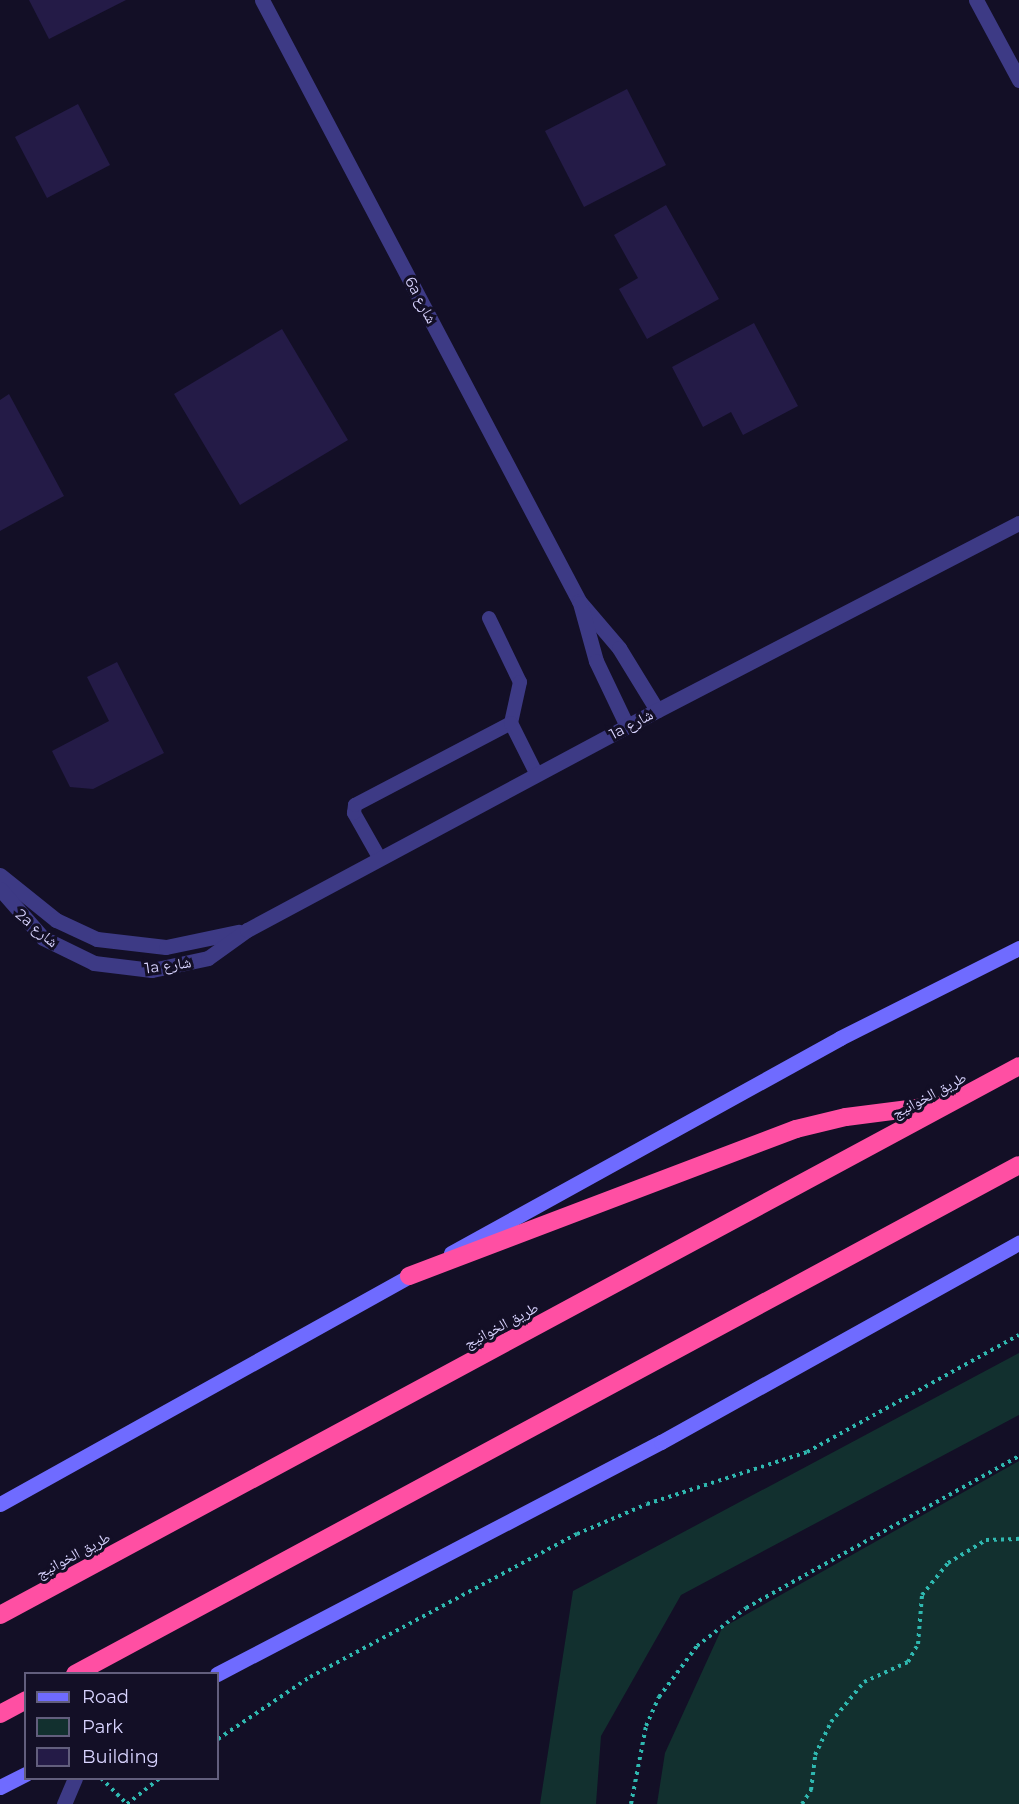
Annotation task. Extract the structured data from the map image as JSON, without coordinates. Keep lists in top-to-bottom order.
{
  "streets": {
    "highway": ["طريق الخوانيج"],
    "street": ["6a شارع", "1a شارع", "2a شارع"]
  },
  "crossings": [
    ["6a شارع", "1a شارع"],
    ["1a شارع", "2a شارع"]
  ],
  "legend": ["Road", "Park", "Building"]
}
